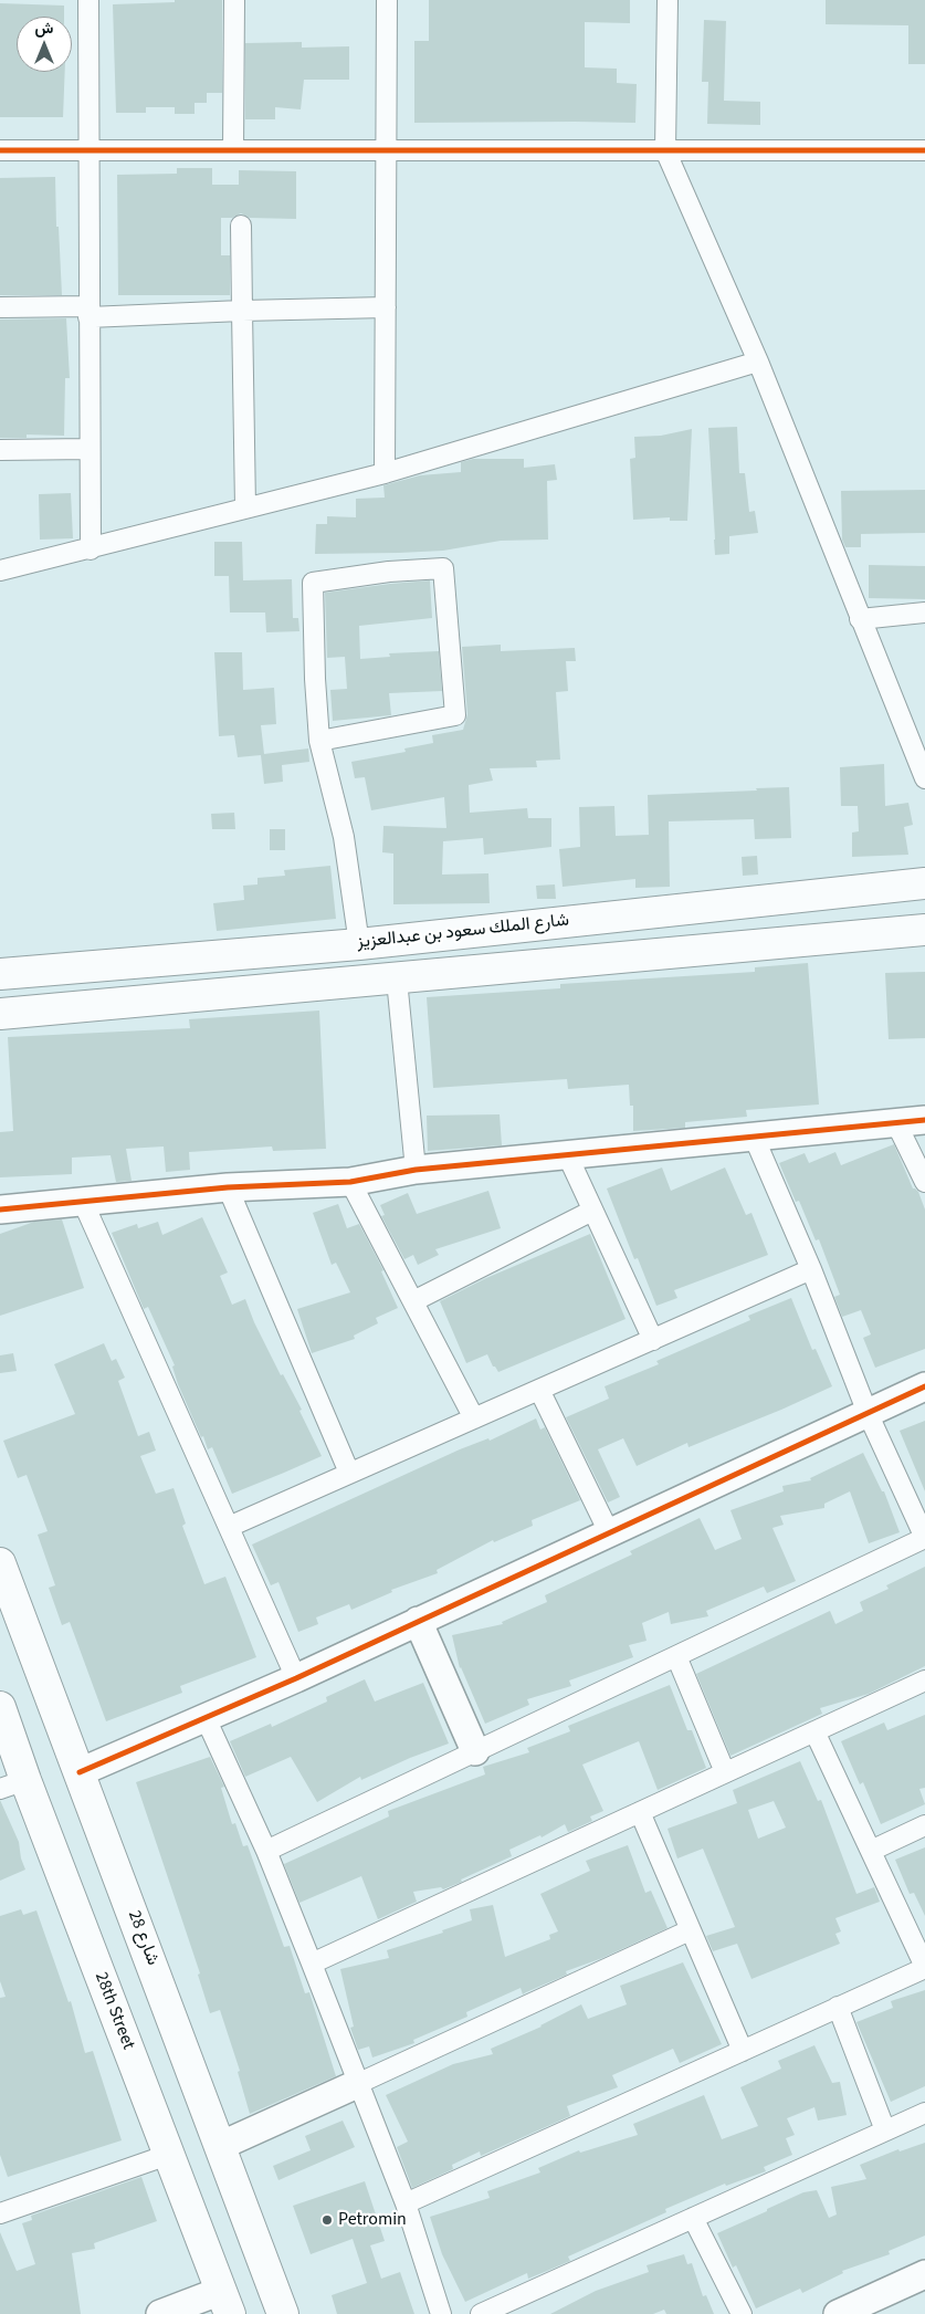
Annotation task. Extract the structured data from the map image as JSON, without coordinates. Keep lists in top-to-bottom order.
{
  "streets": {
    "main road": ["شارع الملك سعود بن عبدالعزيز", "شارع 28", "28th Street"]
  },
  "places": ["Petromin"],
  "north": "top"
}
